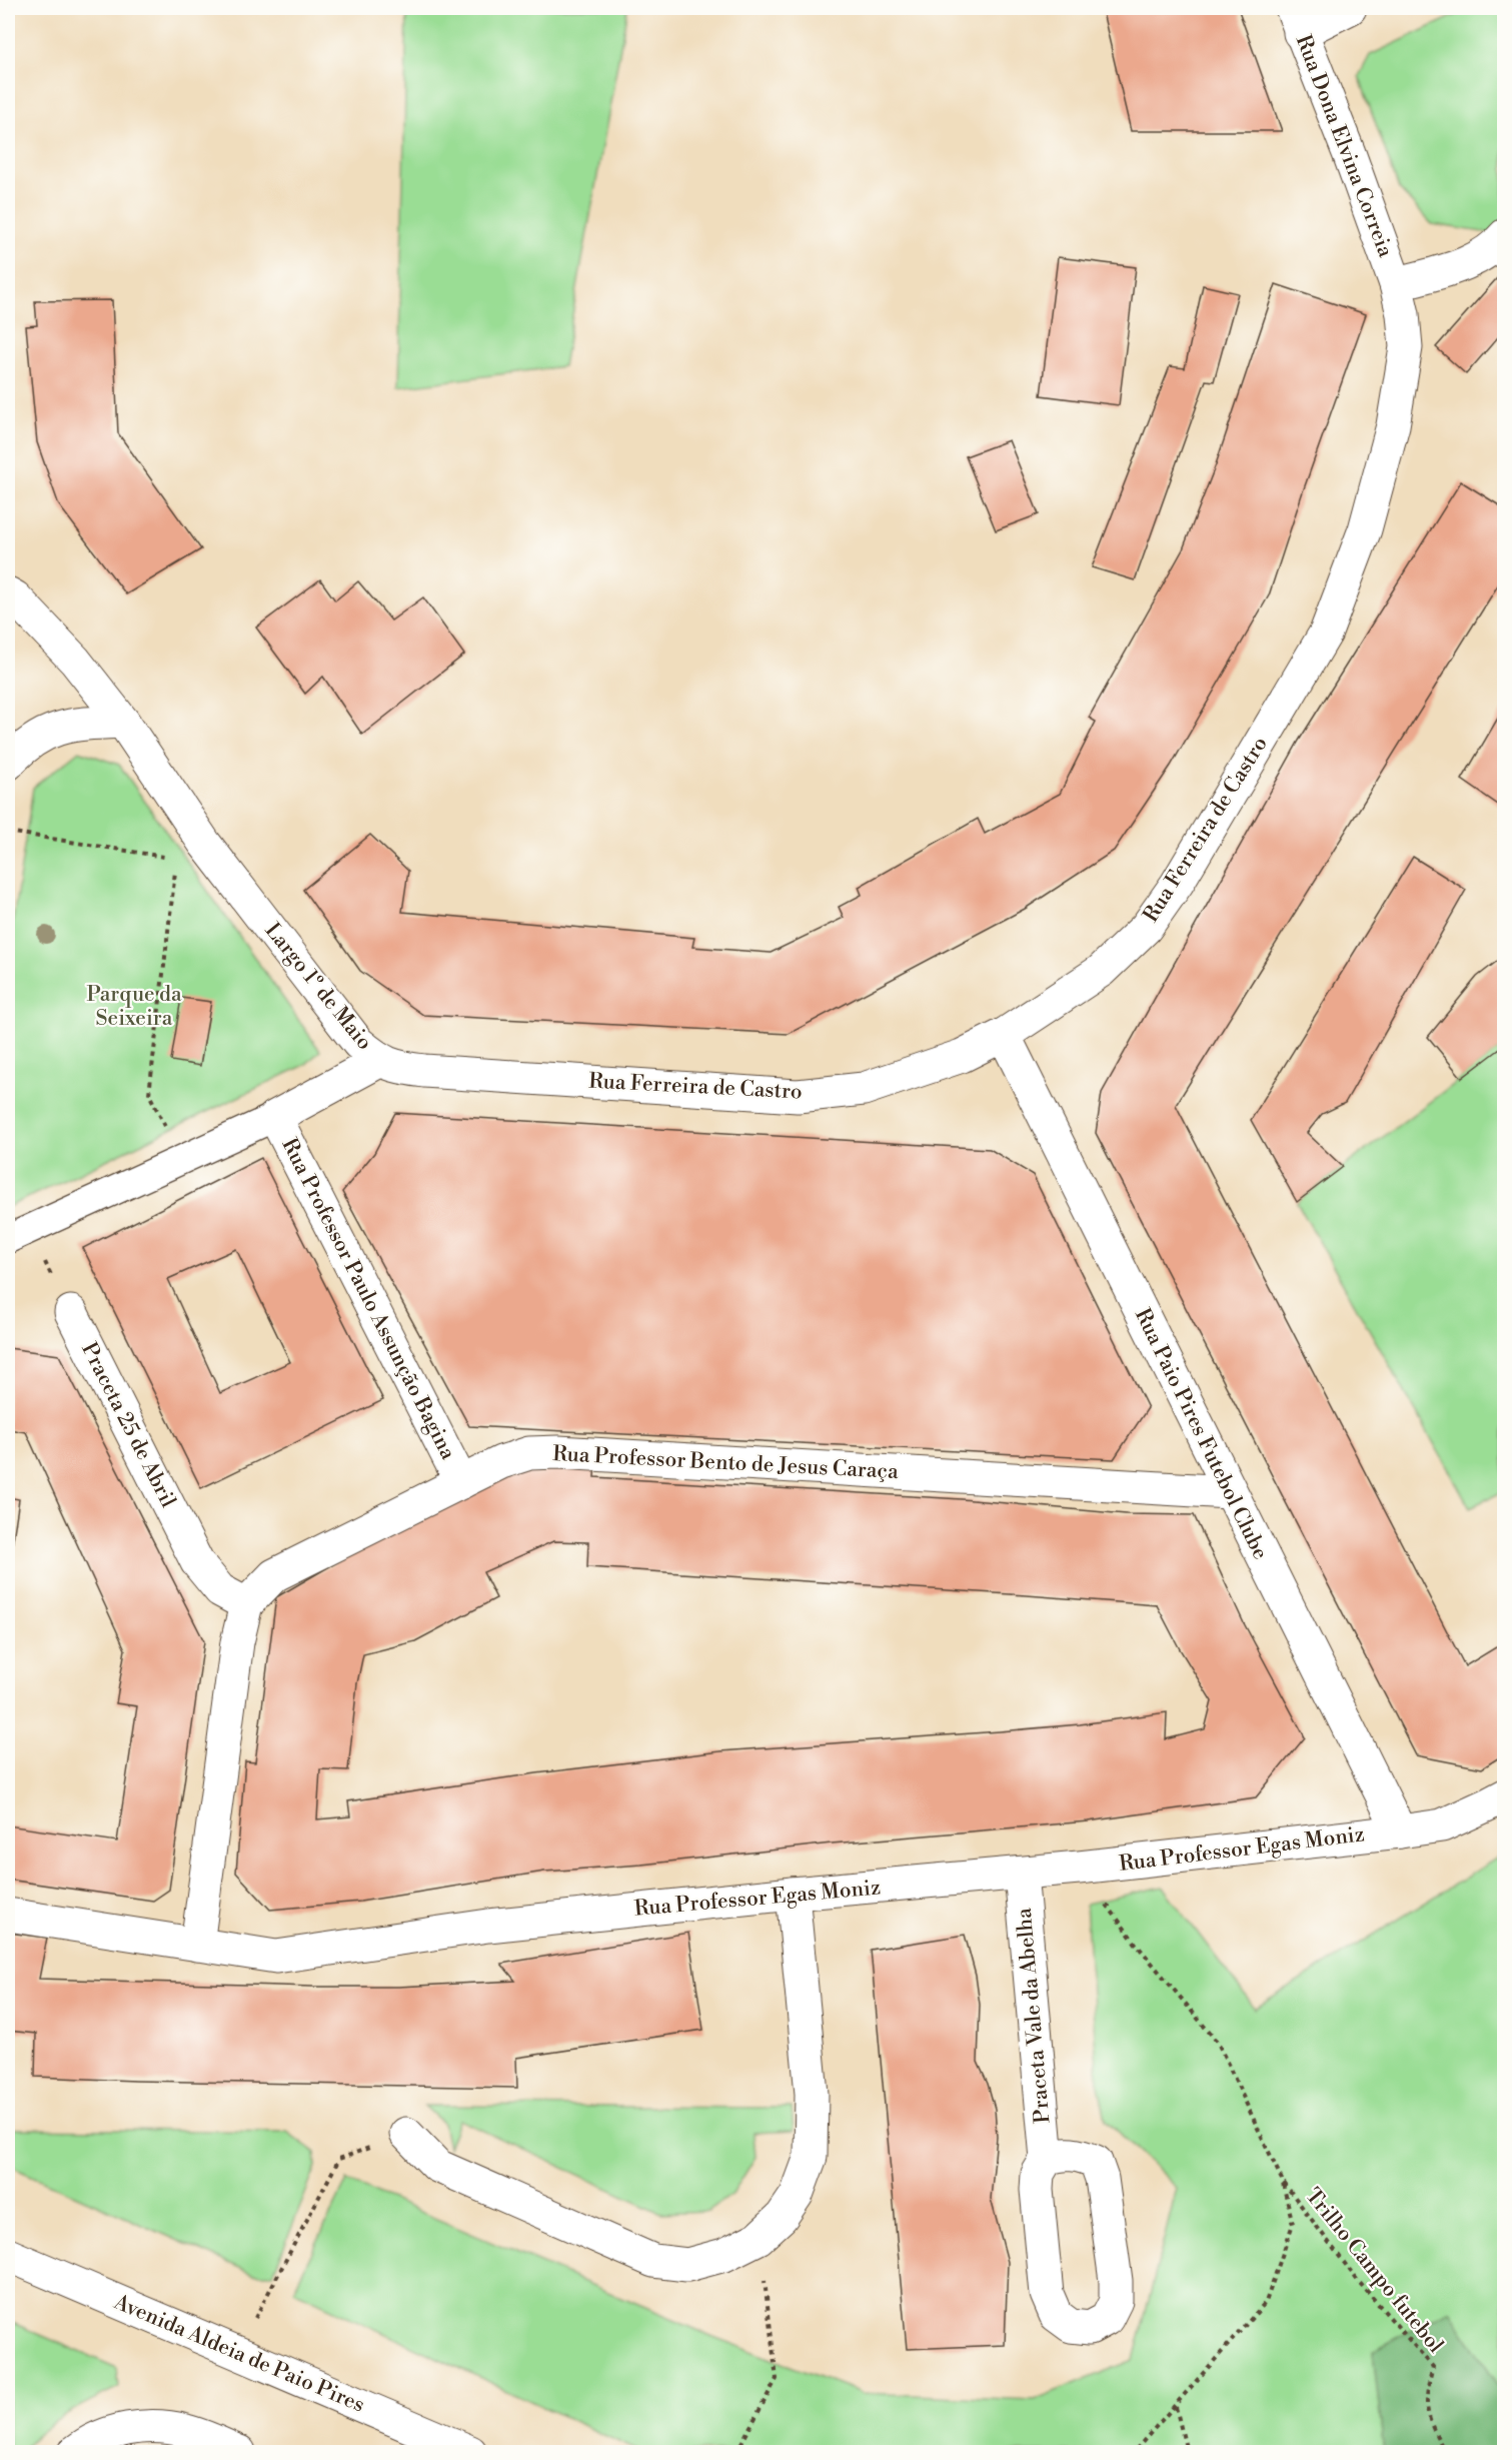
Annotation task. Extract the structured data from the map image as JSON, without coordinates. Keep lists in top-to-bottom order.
{
  "streets": {
    "street": [
      "Rua Dona Elvina Correia",
      "Rua Ferreira de Castro",
      "Largo 1º de Maio",
      "Rua Professor Paulo Assunção Bagina",
      "Praceta 25 de Abril",
      "Rua Paio Pires Futebol Clube",
      "Rua Professor Bento de Jesus Caraça",
      "Rua Professor Egas Moniz",
      "Praceta Vale da Abelha",
      "Avenida Aldeia de Paio Pires"
    ],
    "path": ["Trilho Campo futebol"]
  },
  "crossings": [
    ["Rua Dona Elvina Correia", "Rua Ferreira de Castro"],
    ["Rua Ferreira de Castro", "Largo 1º de Maio"],
    ["Rua Ferreira de Castro", "Rua Paio Pires Futebol Clube"],
    ["Largo 1º de Maio", "Rua Professor Paulo Assunção Bagina"],
    ["Rua Professor Paulo Assunção Bagina", "Rua Professor Bento de Jesus Caraça"],
    ["Praceta 25 de Abril", "Rua Professor Bento de Jesus Caraça"],
    ["Rua Paio Pires Futebol Clube", "Rua Professor Bento de Jesus Caraça"],
    ["Rua Paio Pires Futebol Clube", "Rua Professor Egas Moniz"],
    ["Rua Professor Egas Moniz", "Praceta Vale da Abelha"]
  ],
  "parks": ["Parque da Seixeira"]
}
